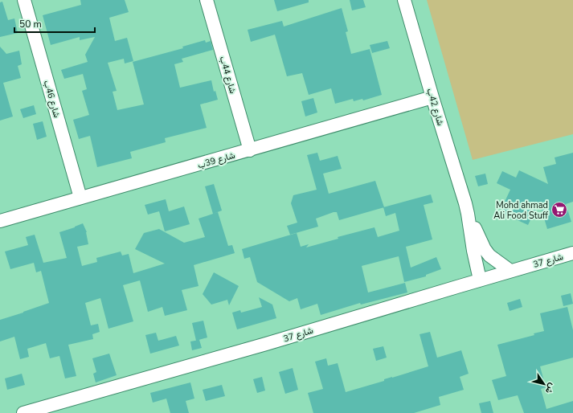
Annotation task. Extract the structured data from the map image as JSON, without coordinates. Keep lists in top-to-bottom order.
{
  "streets": {
    "street": [
      "شارع 44ب",
      "شارع 46ب",
      "شارع 42ب",
      "شارع 39ب",
      "شارع 37"
    ]
  },
  "crossings": [
    ["شارع 44ب", "شارع 39ب"],
    ["شارع 46ب", "شارع 39ب"],
    ["شارع 42ب", "شارع 39ب"],
    ["شارع 42ب", "شارع 37"]
  ],
  "places": {
    "supermarket": ["Mohd ahmad Ali Food Stuff"]
  },
  "scale_bar": "50 m",
  "north": "bottom right"
}
